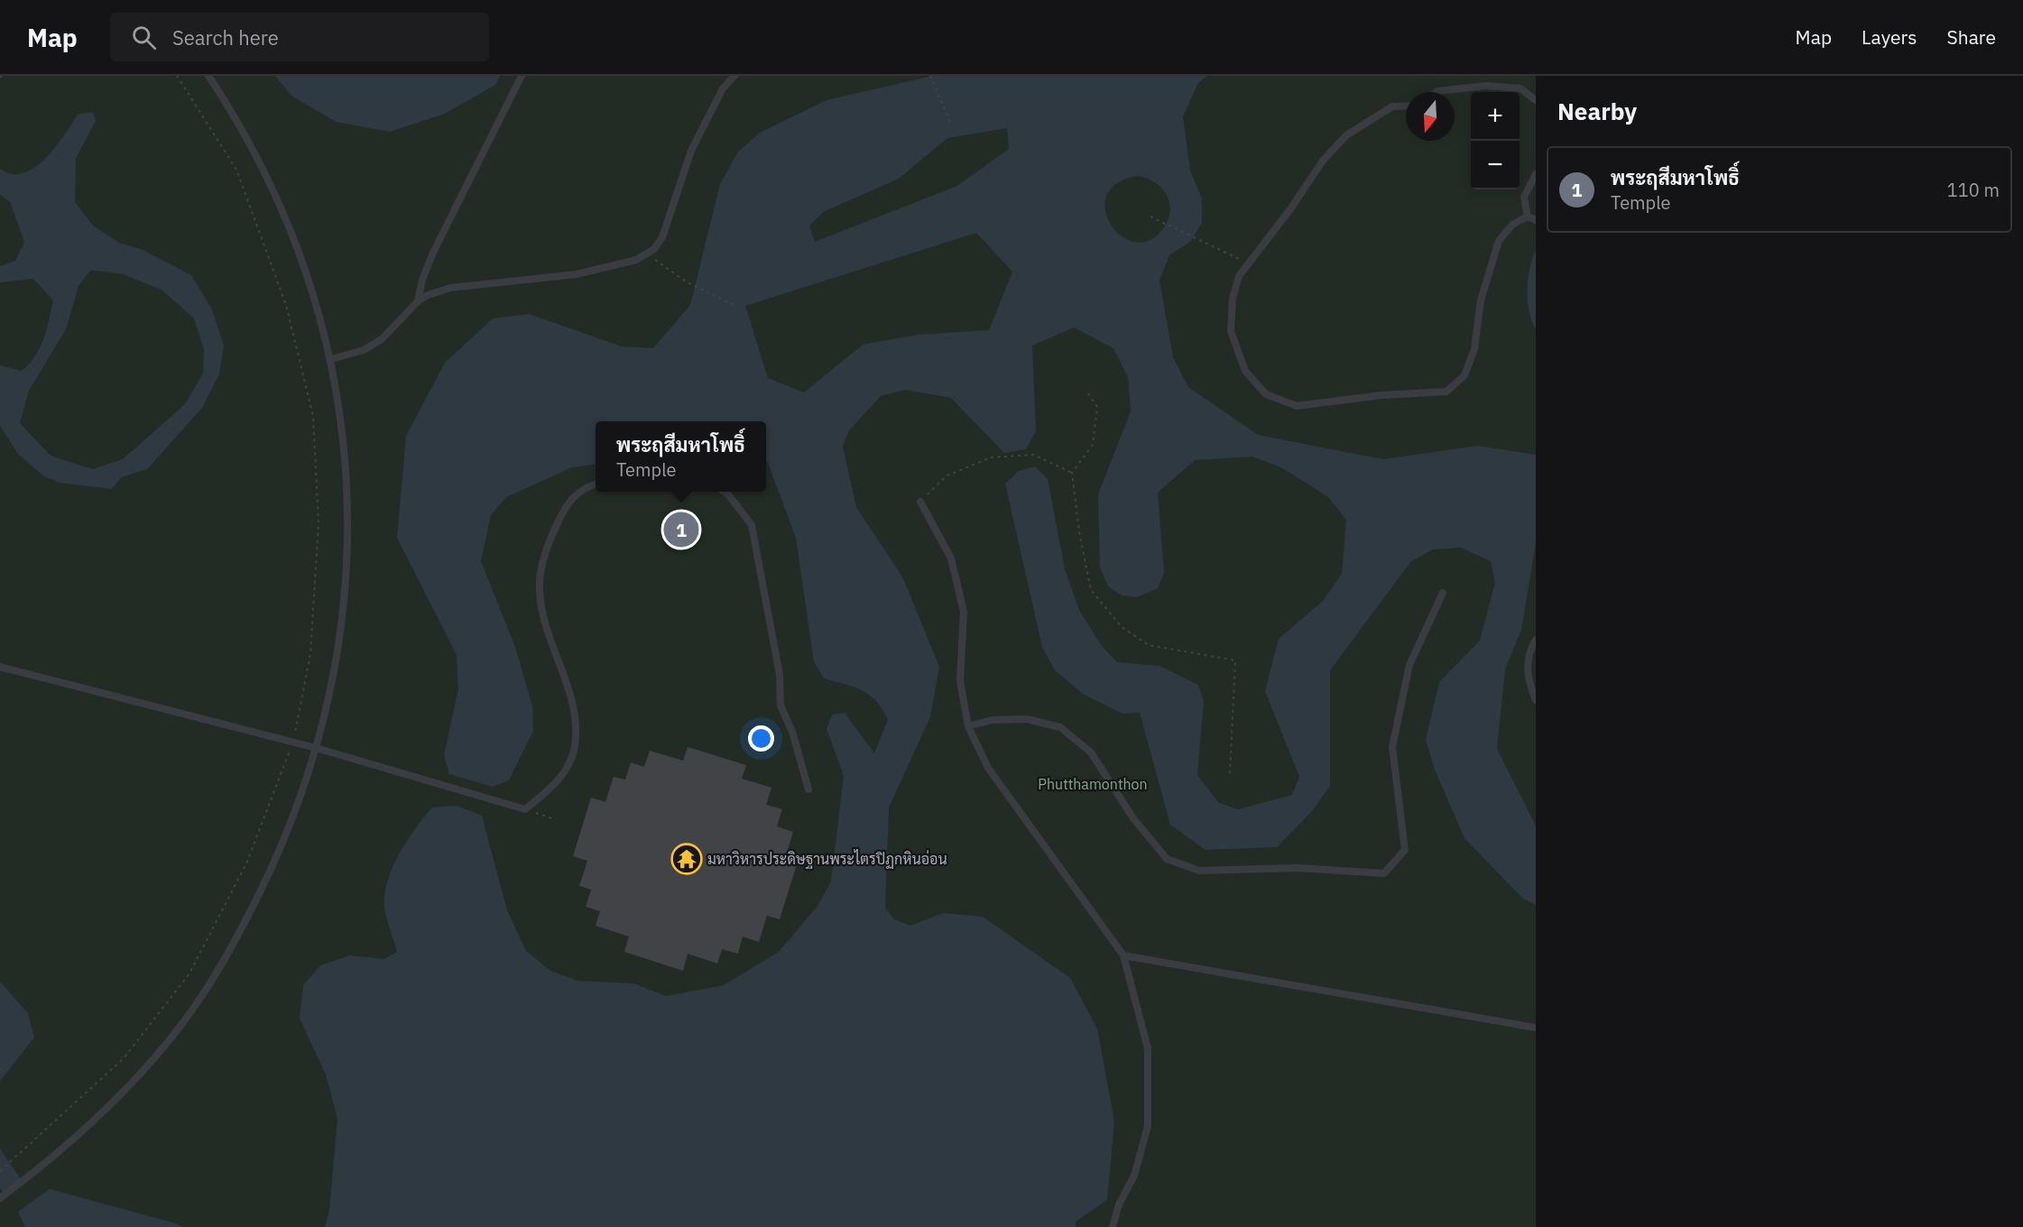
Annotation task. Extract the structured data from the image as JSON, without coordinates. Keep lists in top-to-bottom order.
{
  "parks": ["Phutthamonthon"],
  "places": {
    "temple": ["มหาวิหารประดิษฐานพระไตรปิฏกหินอ่อน"]
  },
  "north": "bottom",
  "page": {
    "header": "Map",
    "search": "Search here",
    "nav": ["Map", "Layers", "Share"],
    "heading": "Nearby",
    "map_buttons": ["+", "−"],
    "list": [
      {
        "mark": "1",
        "name": "พระฤสีมหาโพธิ์",
        "note": "Temple",
        "value": "110 m"
      }
    ],
    "popup": ["พระฤสีมหาโพธิ์", "Temple"],
    "pins": "1"
  }
}
